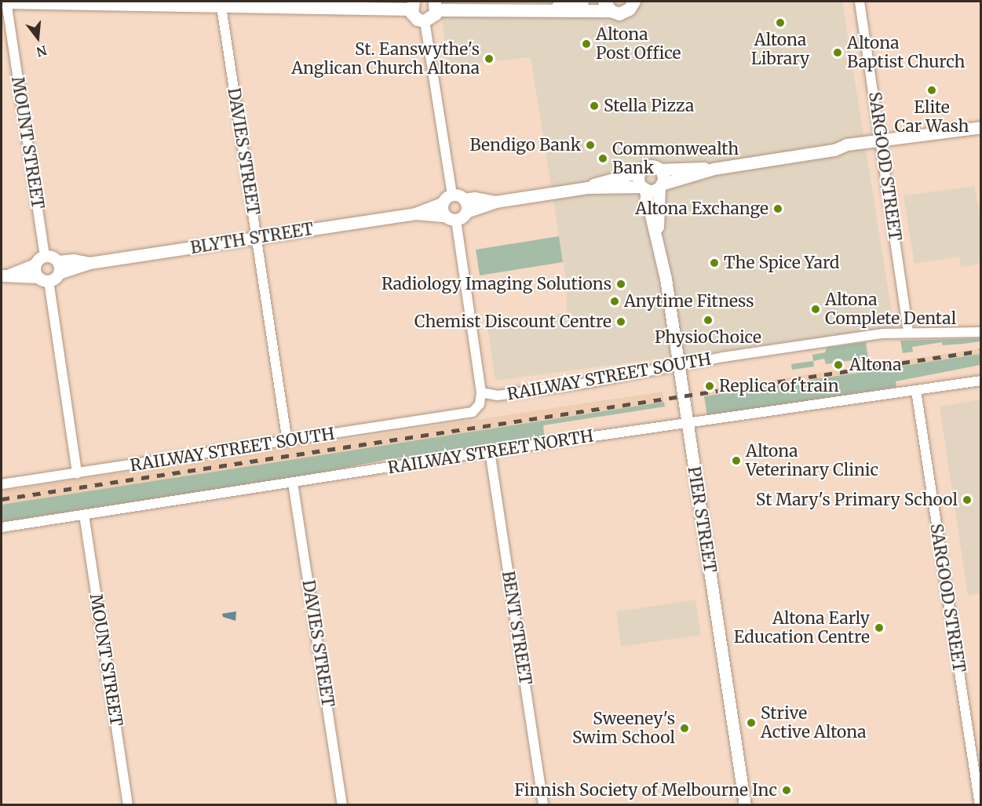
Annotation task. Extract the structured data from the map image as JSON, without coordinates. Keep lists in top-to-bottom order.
{
  "streets": {
    "street": [
      "MOUNT STREET",
      "DAVIES STREET",
      "SARGOOD STREET",
      "BLYTH STREET",
      "RAILWAY STREET SOUTH",
      "RAILWAY STREET NORTH",
      "PIER STREET",
      "BENT STREET"
    ]
  },
  "crossings": [
    ["MOUNT STREET", "RAILWAY STREET NORTH"],
    ["DAVIES STREET", "BLYTH STREET"],
    ["DAVIES STREET", "RAILWAY STREET SOUTH"],
    ["DAVIES STREET", "RAILWAY STREET NORTH"],
    ["SARGOOD STREET", "RAILWAY STREET SOUTH"],
    ["SARGOOD STREET", "RAILWAY STREET NORTH"],
    ["RAILWAY STREET SOUTH", "PIER STREET"],
    ["RAILWAY STREET NORTH", "PIER STREET"],
    ["RAILWAY STREET NORTH", "BENT STREET"]
  ],
  "places": [
    "Altona Library",
    "Altona Post Office",
    "Altona Baptist Church",
    "St. Eanswythe's Anglican Church Altona",
    "Elite Car Wash",
    "Stella Pizza",
    "Bendigo Bank",
    "Commonwealth Bank",
    "Altona Exchange",
    "The Spice Yard",
    "Radiology Imaging Solutions",
    "Anytime Fitness",
    "Altona Complete Dental",
    "PhysioChoice",
    "Chemist Discount Centre",
    "Altona",
    "Replica of train",
    "Altona Veterinary Clinic",
    "St Mary's Primary School",
    "Altona Early Education Centre",
    "Strive Active Altona",
    "Sweeney's Swim School",
    "Finnish Society of Melbourne Inc"
  ],
  "north": "bottom"
}
